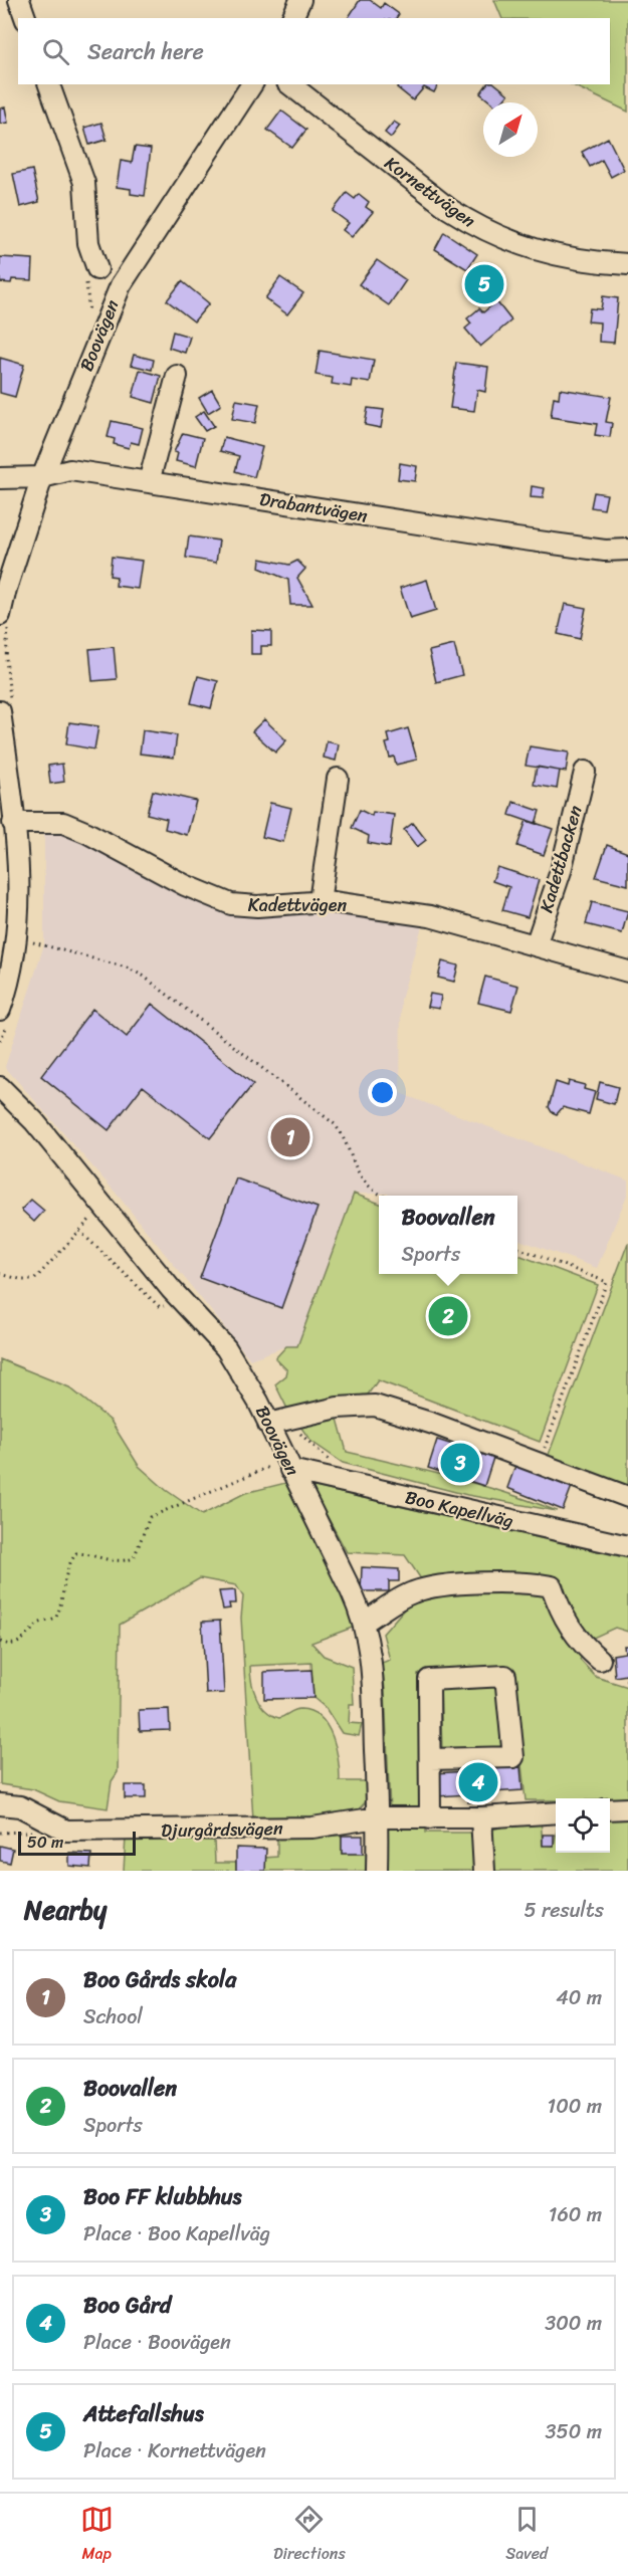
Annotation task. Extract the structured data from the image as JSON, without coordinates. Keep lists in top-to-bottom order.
{
  "streets": {
    "street": [
      "Kornettvägen",
      "Boovägen",
      "Drabantvägen",
      "Kadettbacken",
      "Kadettvägen",
      "Boo Kapellväg",
      "Djurgårdsvägen"
    ]
  },
  "crossings": [
    ["Boovägen", "Drabantvägen"],
    ["Boovägen", "Boo Kapellväg"],
    ["Boovägen", "Djurgårdsvägen"],
    ["Kadettbacken", "Kadettvägen"]
  ],
  "scale_bar": "50 m",
  "north": "top right",
  "page": {
    "search": "Search here",
    "pins": [
      "5",
      "1",
      "2",
      "3",
      "4"
    ],
    "popup": ["Boovallen", "Sports"],
    "scale": "50 m",
    "heading": ["Nearby", "5 results"],
    "list": [
      {
        "mark": "1",
        "name": "Boo Gårds skola",
        "note": "School",
        "value": "40 m"
      },
      {
        "mark": "2",
        "name": "Boovallen",
        "note": "Sports",
        "value": "100 m"
      },
      {
        "mark": "3",
        "name": "Boo FF klubbhus",
        "note": "Place · Boo Kapellväg",
        "value": "160 m"
      },
      {
        "mark": "4",
        "name": "Boo Gård",
        "note": "Place · Boovägen",
        "value": "300 m"
      },
      {
        "mark": "5",
        "name": "Attefallshus",
        "note": "Place · Kornettvägen",
        "value": "350 m"
      }
    ],
    "nav": ["Map", "Directions", "Saved"]
  }
}
